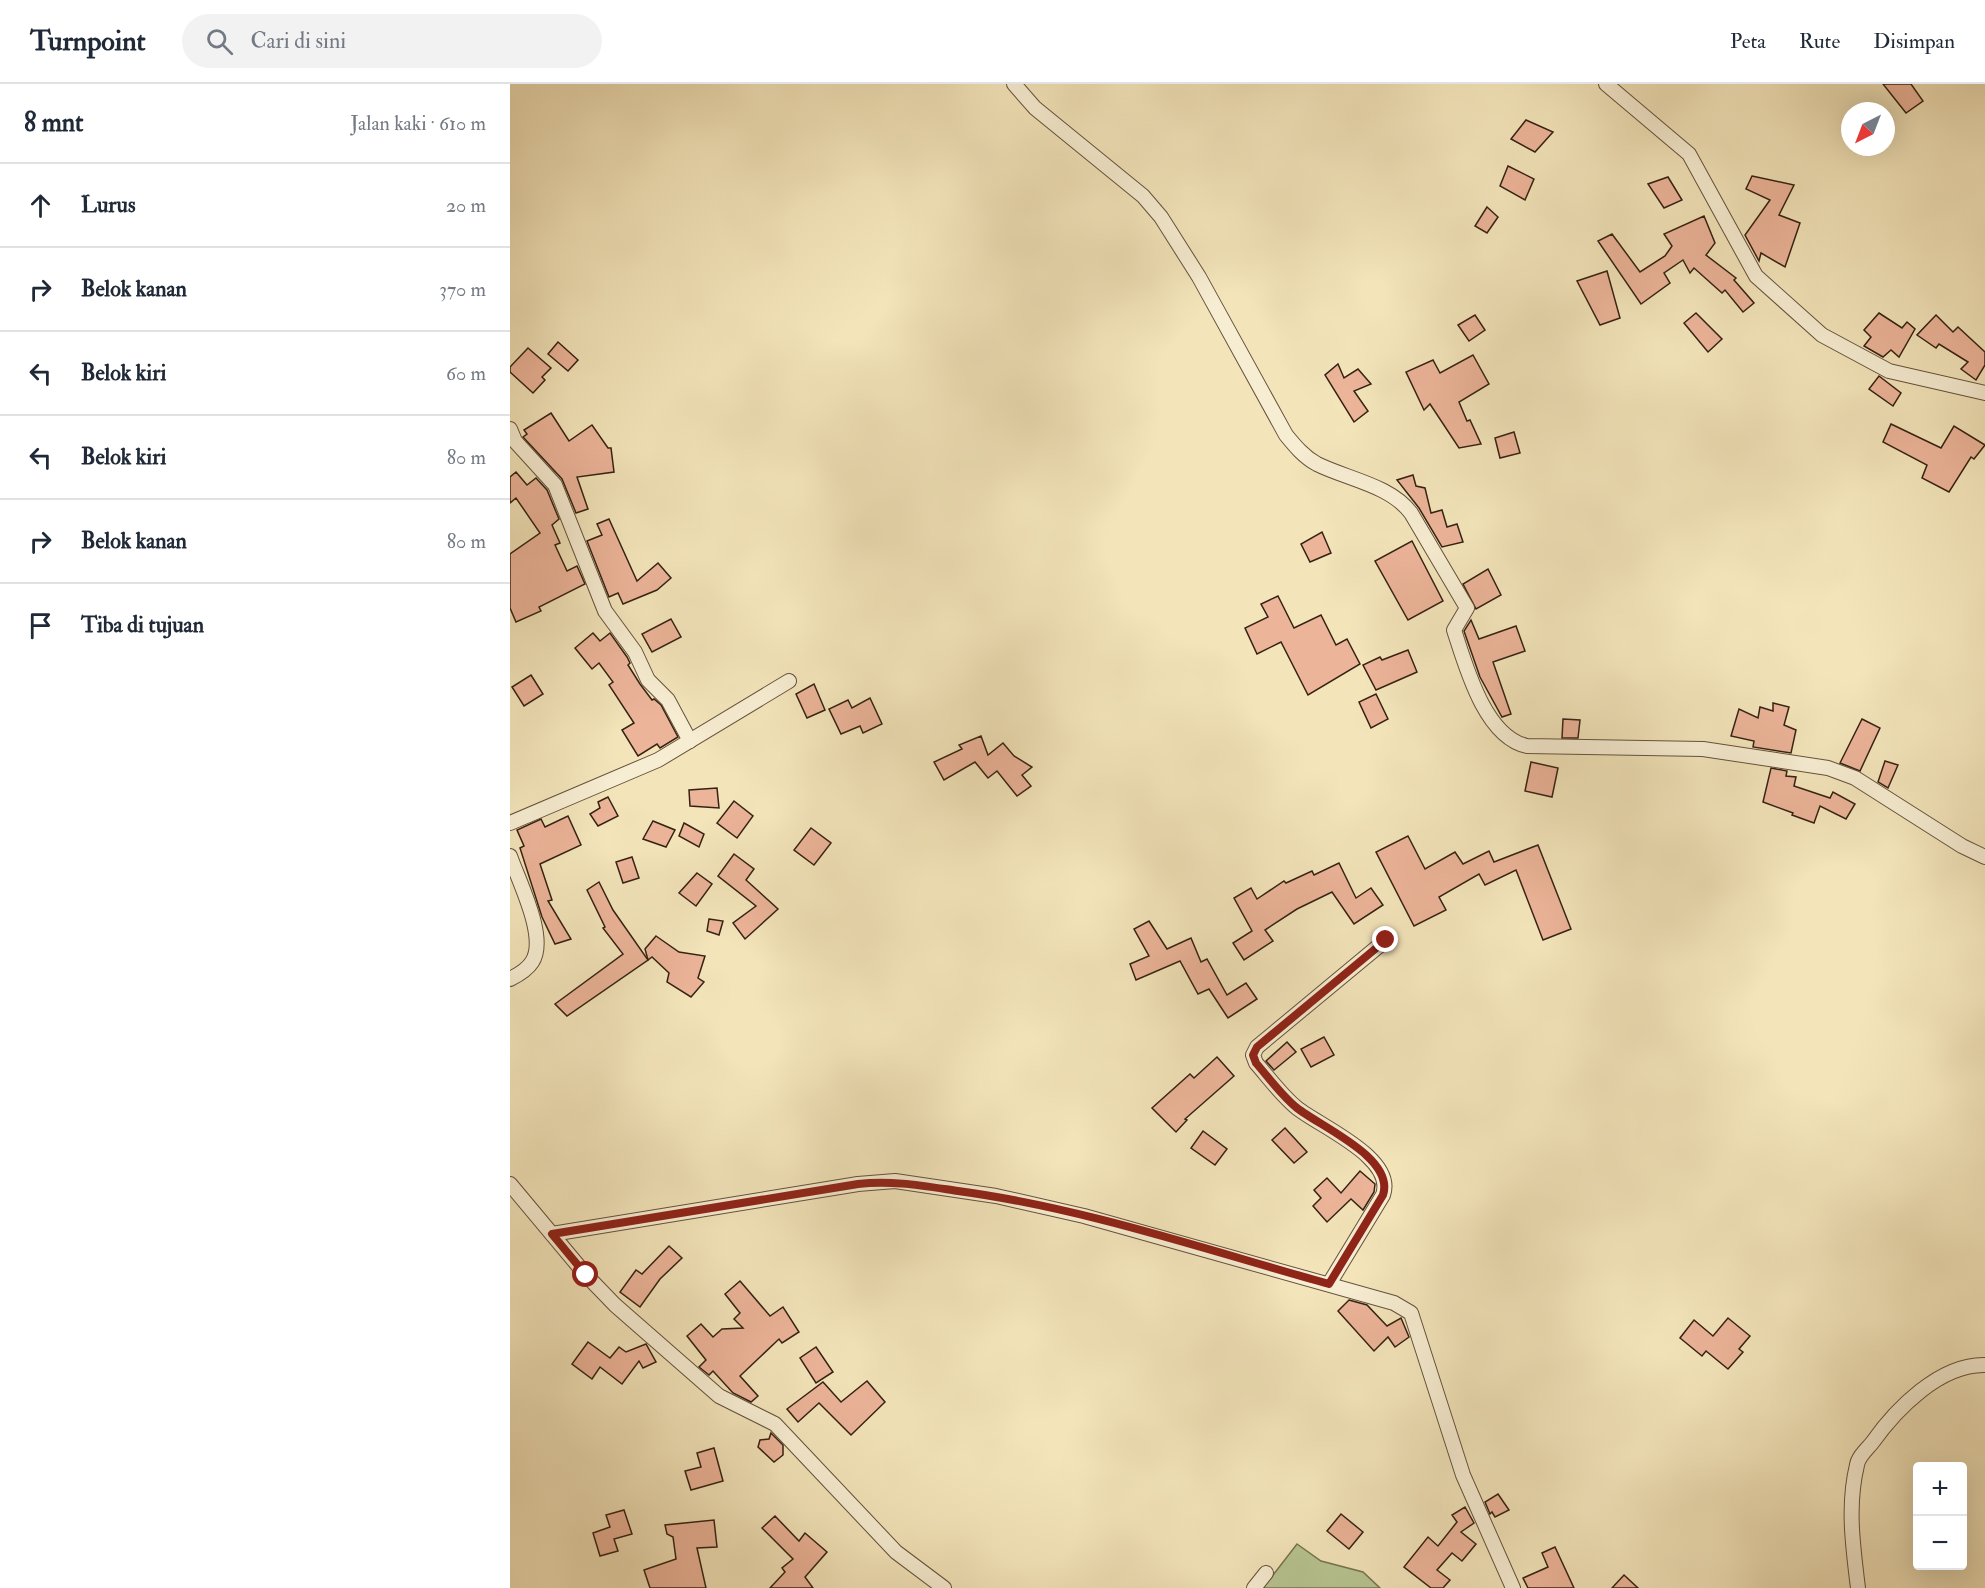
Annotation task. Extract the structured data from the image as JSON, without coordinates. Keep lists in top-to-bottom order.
{
  "north": "bottom left",
  "page": {
    "header": "Turnpoint",
    "search": "Cari di sini",
    "nav": ["Peta", "Rute", "Disimpan"],
    "heading": ["8 mnt", "Jalan kaki · 610 m"],
    "list": [
      ["Lurus", "20 m"],
      ["Belok kanan", "370 m"],
      ["Belok kiri", "60 m"],
      ["Belok kiri", "80 m"],
      ["Belok kanan", "80 m"],
      "Tiba di tujuan"
    ],
    "map_buttons": ["+", "−"]
  }
}
